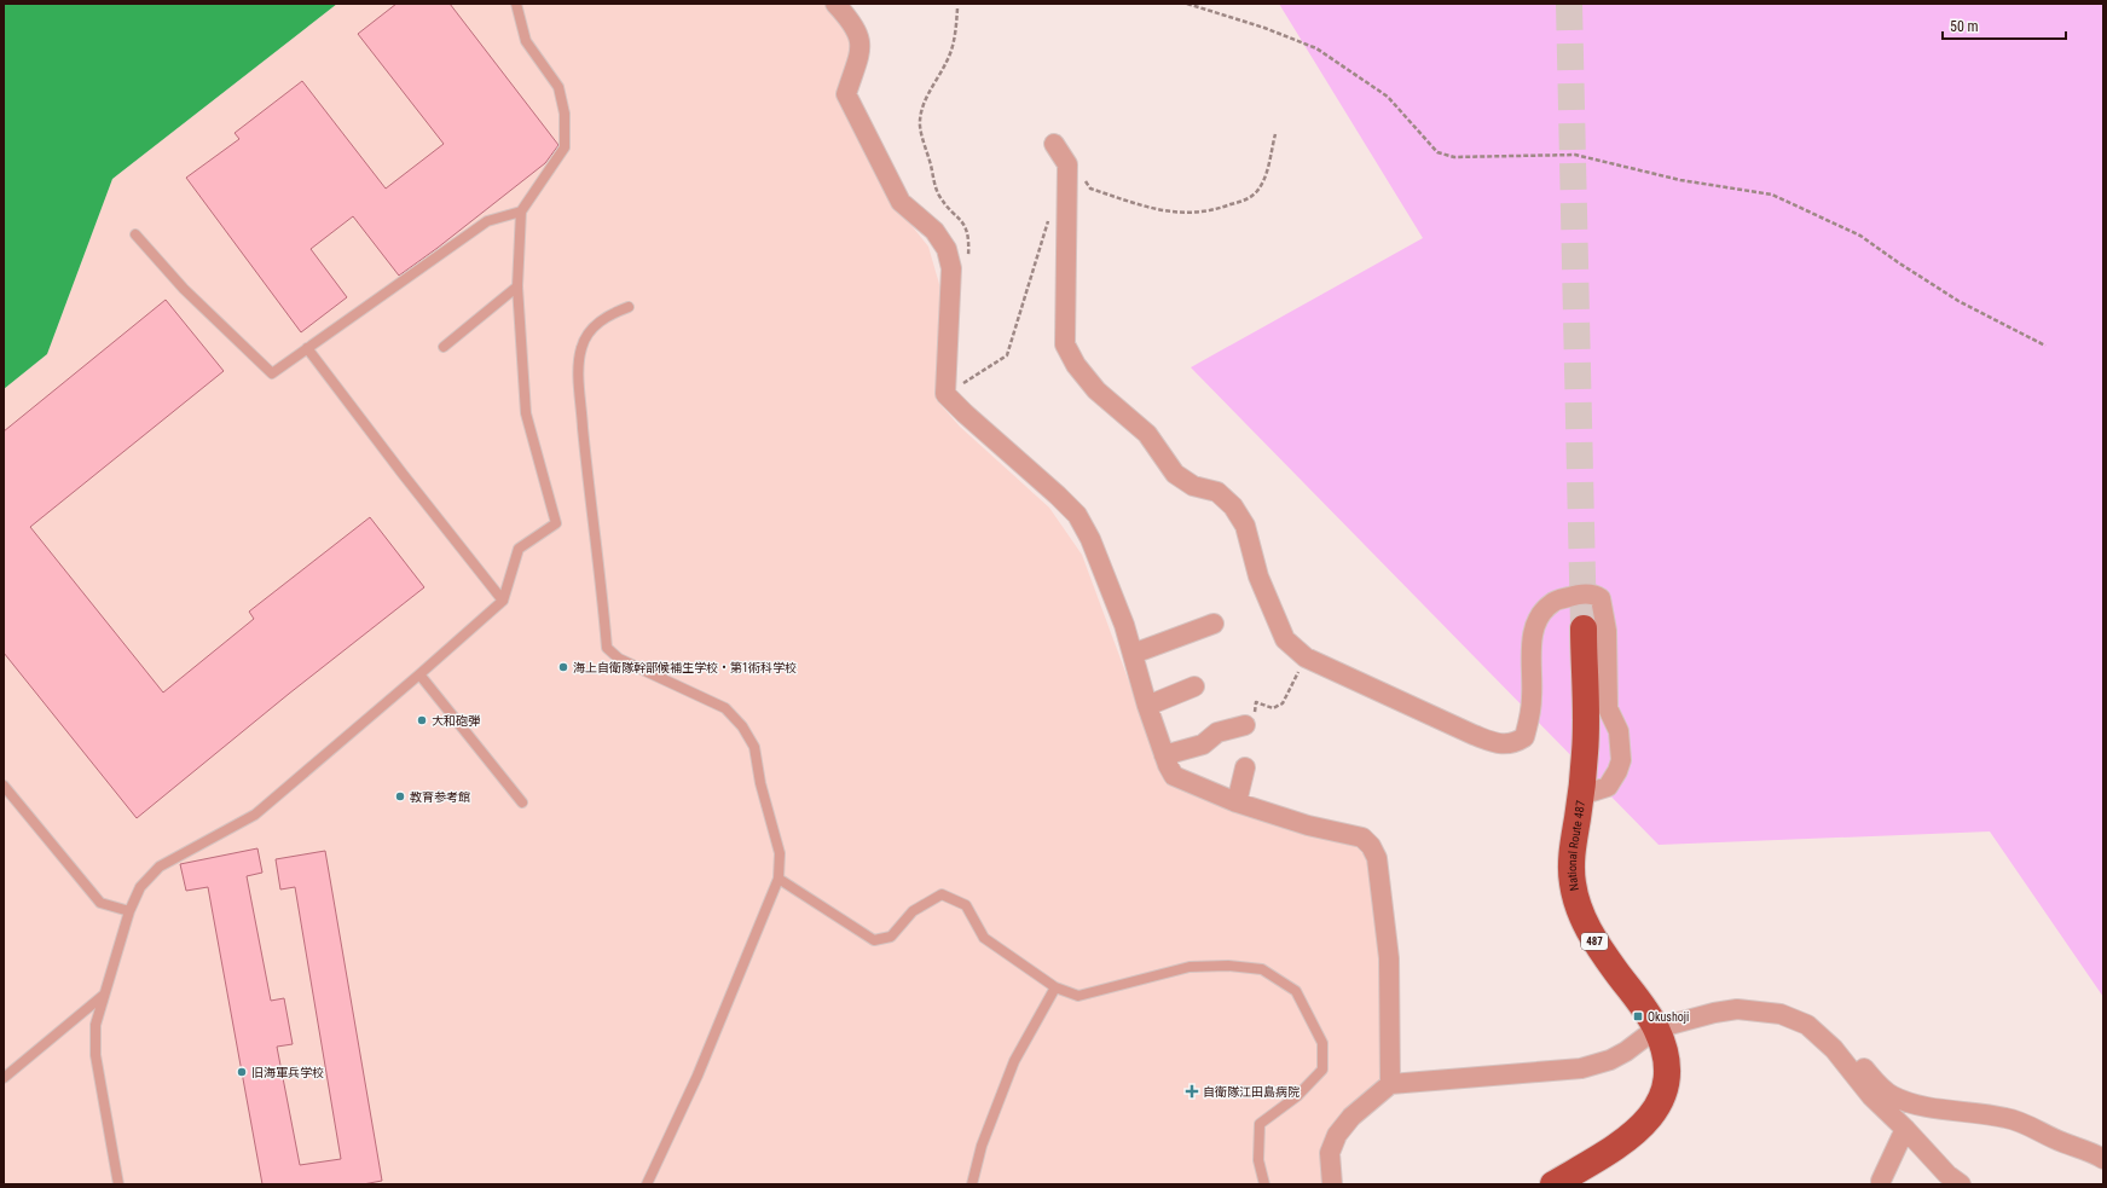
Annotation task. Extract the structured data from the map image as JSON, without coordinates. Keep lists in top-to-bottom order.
{
  "streets": {
    "highway": ["National Route 487", "487"]
  },
  "places": {
    "other": [
      "海上自衛隊幹部候補生学校・第1術科学校",
      "大和砲弾",
      "教育参考館",
      "旧海軍兵学校"
    ],
    "transit": ["Okushoji"],
    "health": ["自衛隊江田島病院"]
  },
  "scale_bar": "50 m"
}
